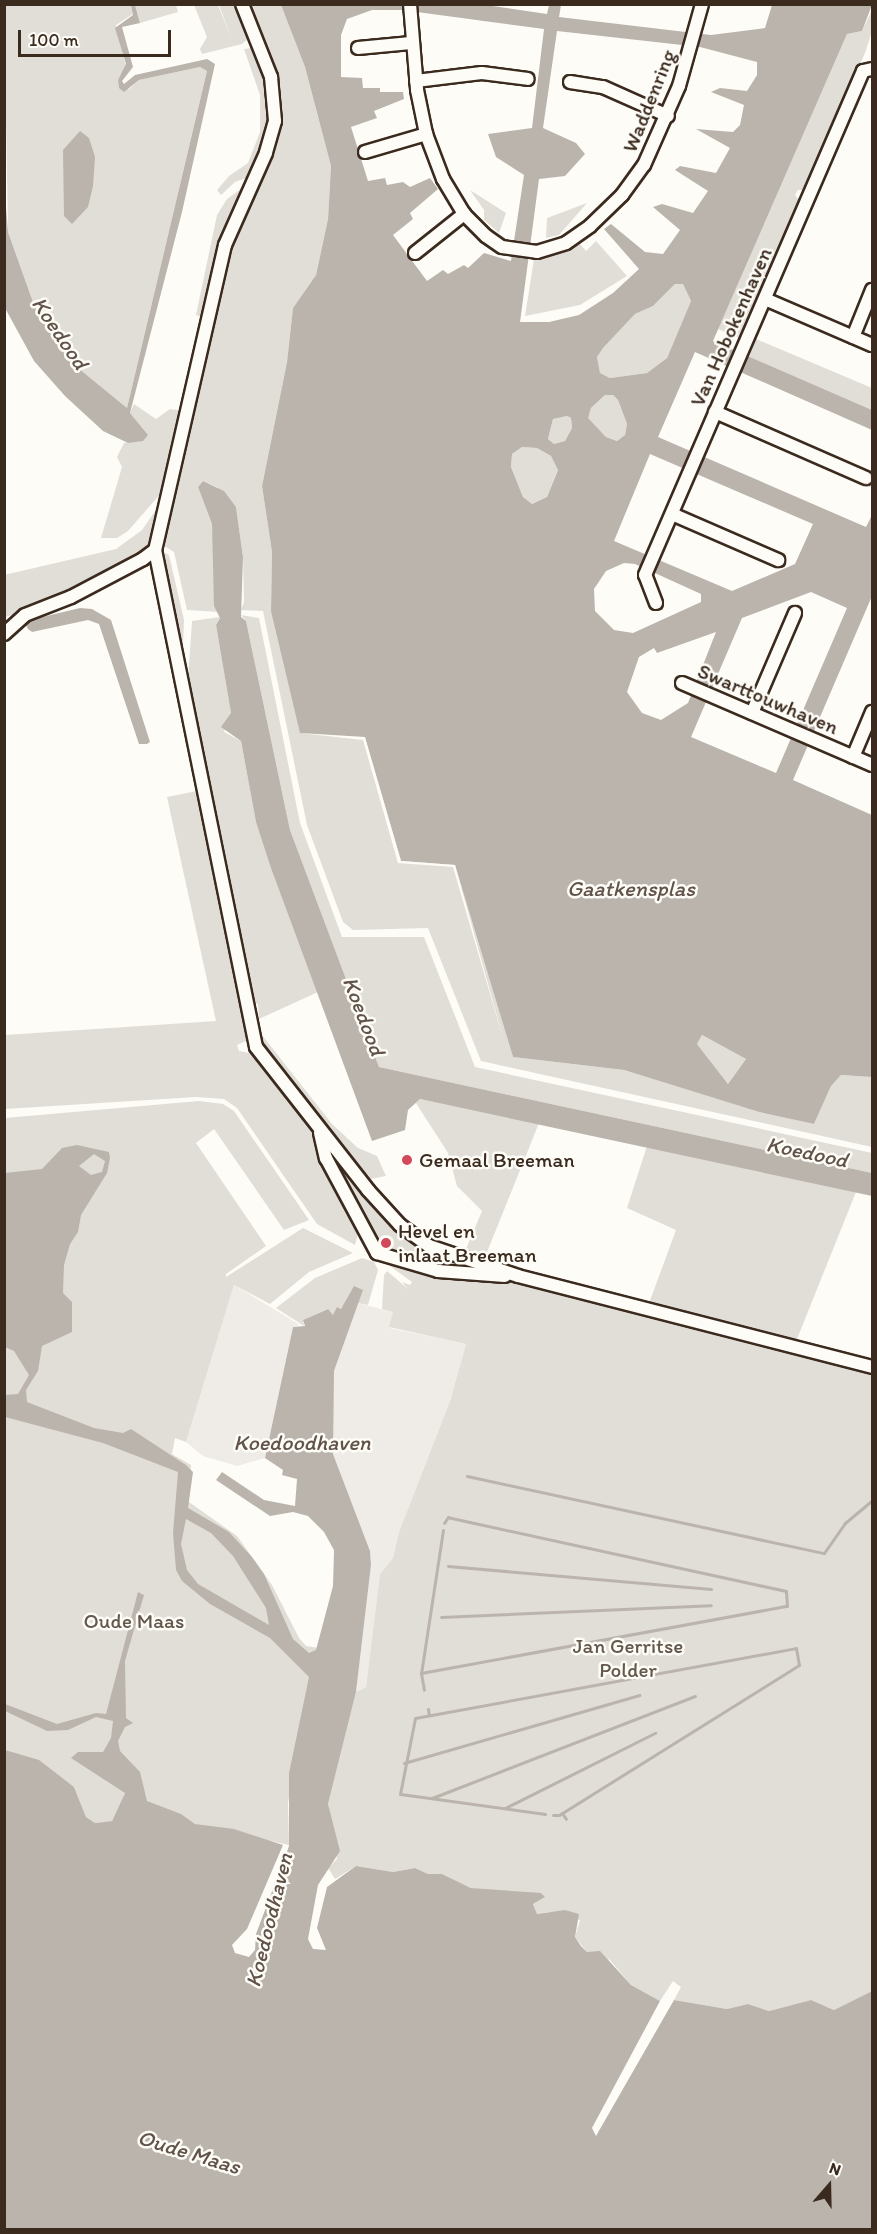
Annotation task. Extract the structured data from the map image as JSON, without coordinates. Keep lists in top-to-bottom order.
{
  "streets": {
    "street": ["Waddenring", "Van Hobokenhaven", "Swarttouwhaven"]
  },
  "water": [
    "Koedood",
    "Gaatkensplas",
    "Koedoodhaven",
    "Oude Maas"
  ],
  "parks": ["Oude Maas", "Jan Gerritse Polder"],
  "places": ["Gemaal Breeman", "Hevel en inlaat Breeman"],
  "scale_bar": "100 m",
  "north": "top"
}
